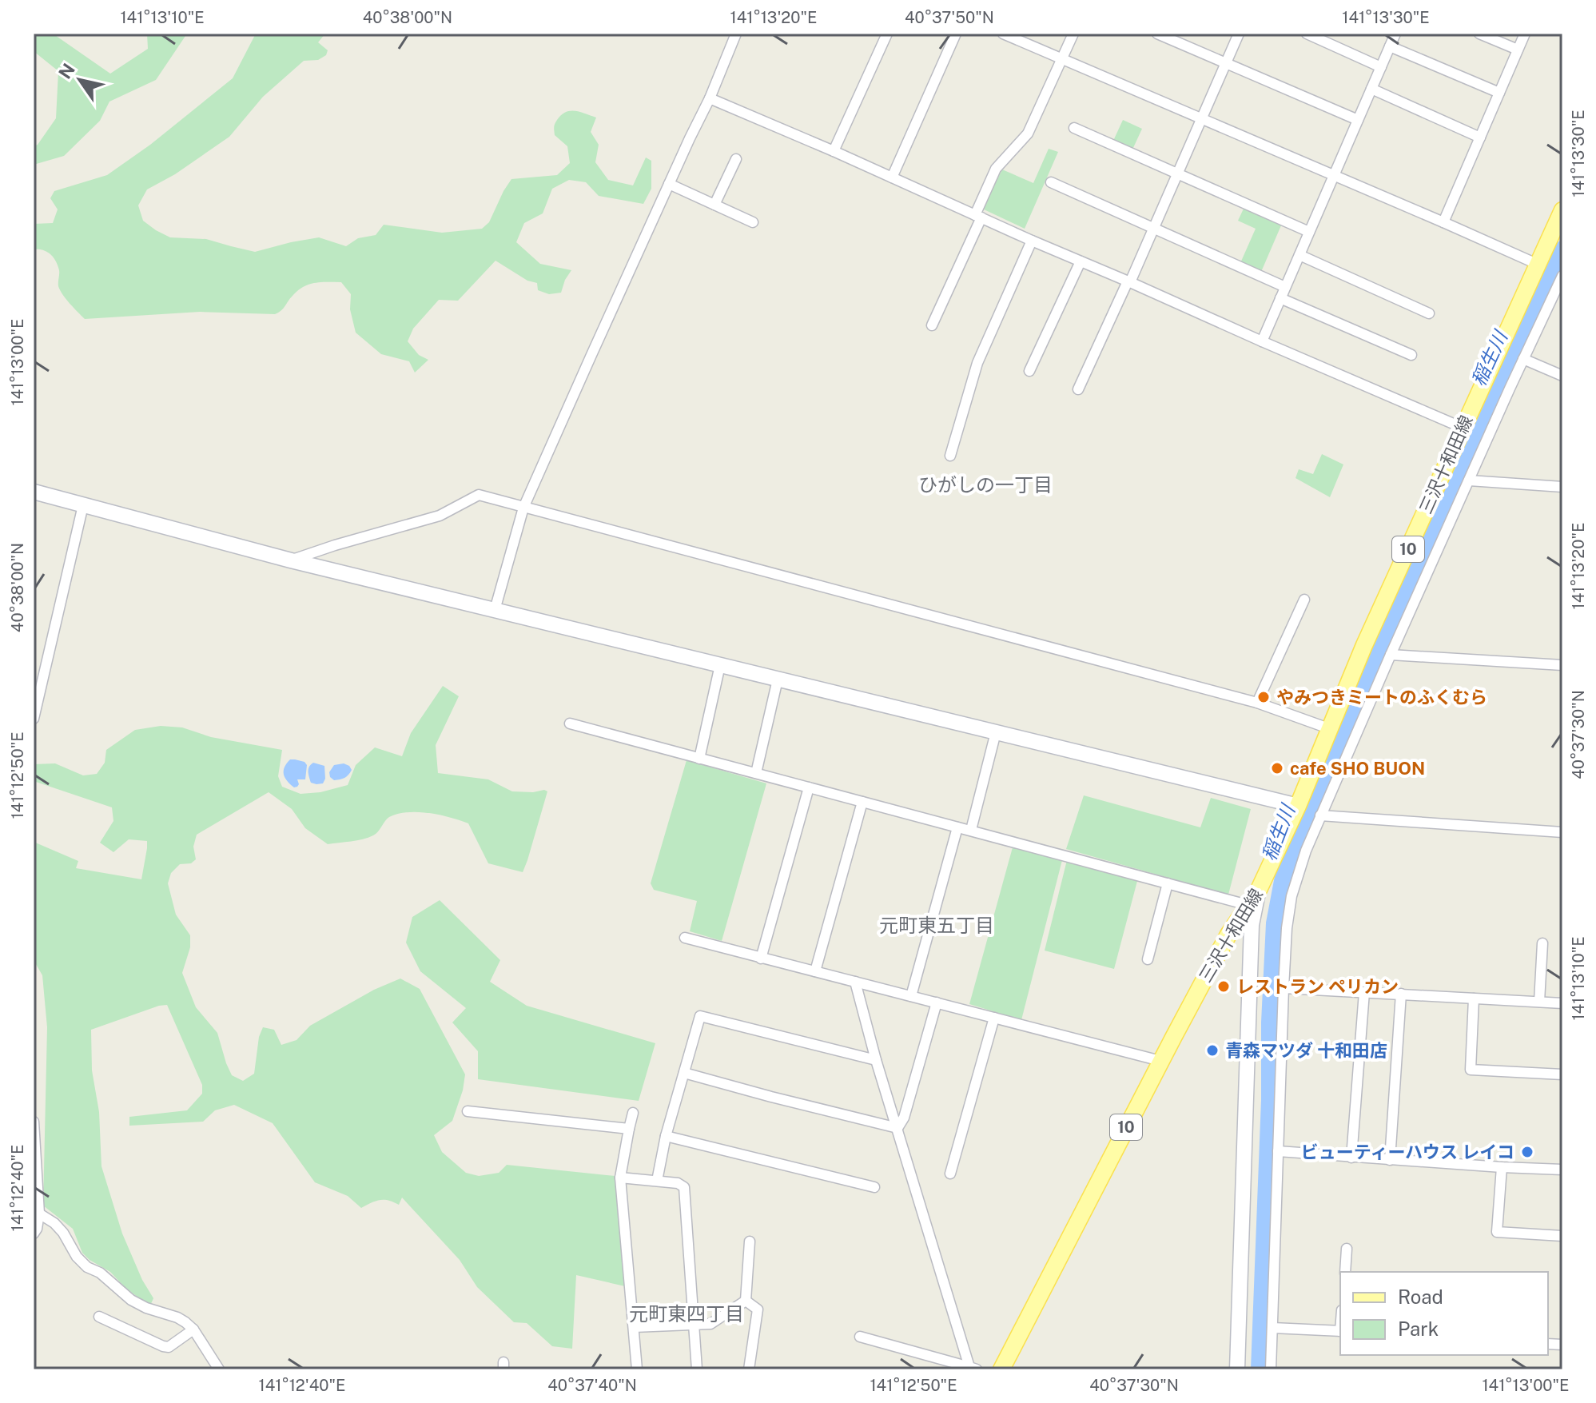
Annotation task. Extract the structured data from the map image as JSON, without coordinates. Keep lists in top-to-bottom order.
{
  "streets": {
    "main road": ["三沢十和田線", "10"]
  },
  "crossings": [
    ["三沢十和田線", "10"]
  ],
  "districts": ["ひがしの一丁目", "元町東五丁目", "元町東四丁目"],
  "water": ["稲生川"],
  "places": [
    "やみつきミートのふくむら",
    "cafe SHO BUON",
    "レストラン ペリカン",
    "青森マツダ 十和田店",
    "ビューティーハウス レイコ"
  ],
  "legend": ["Road", "Park"],
  "north": "top left",
  "coordinates": [
    "141°13'10\"E",
    "40°38'00\"N",
    "141°13'20\"E",
    "40°37'50\"N",
    "141°13'30\"E",
    "141°13'00\"E",
    "40°37'30\"N",
    "141°12'50\"E",
    "141°12'40\"E",
    "40°37'40\"N"
  ]
}
